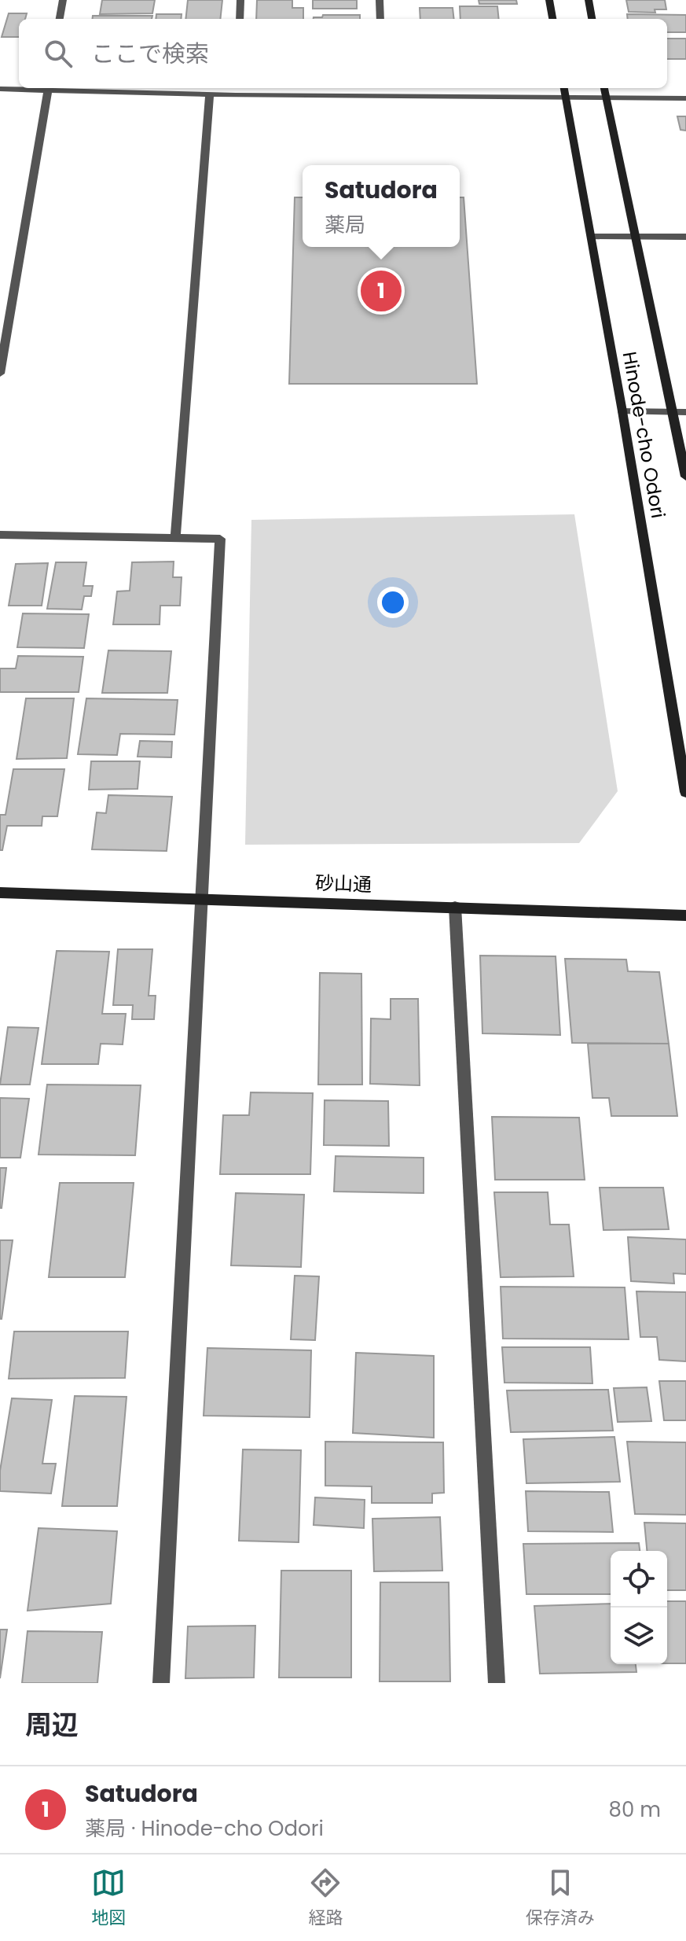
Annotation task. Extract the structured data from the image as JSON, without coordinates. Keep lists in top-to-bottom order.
{
  "streets": {
    "street": ["Hinode-cho Odori", "砂山通"]
  },
  "page": {
    "search": "ここで検索",
    "popup": ["Satudora", "薬局"],
    "pins": "1",
    "heading": "周辺",
    "list": [
      {
        "mark": "1",
        "name": "Satudora",
        "note": "薬局 · Hinode-cho Odori",
        "value": "80 m"
      }
    ],
    "nav": ["地図", "経路", "保存済み"]
  }
}
